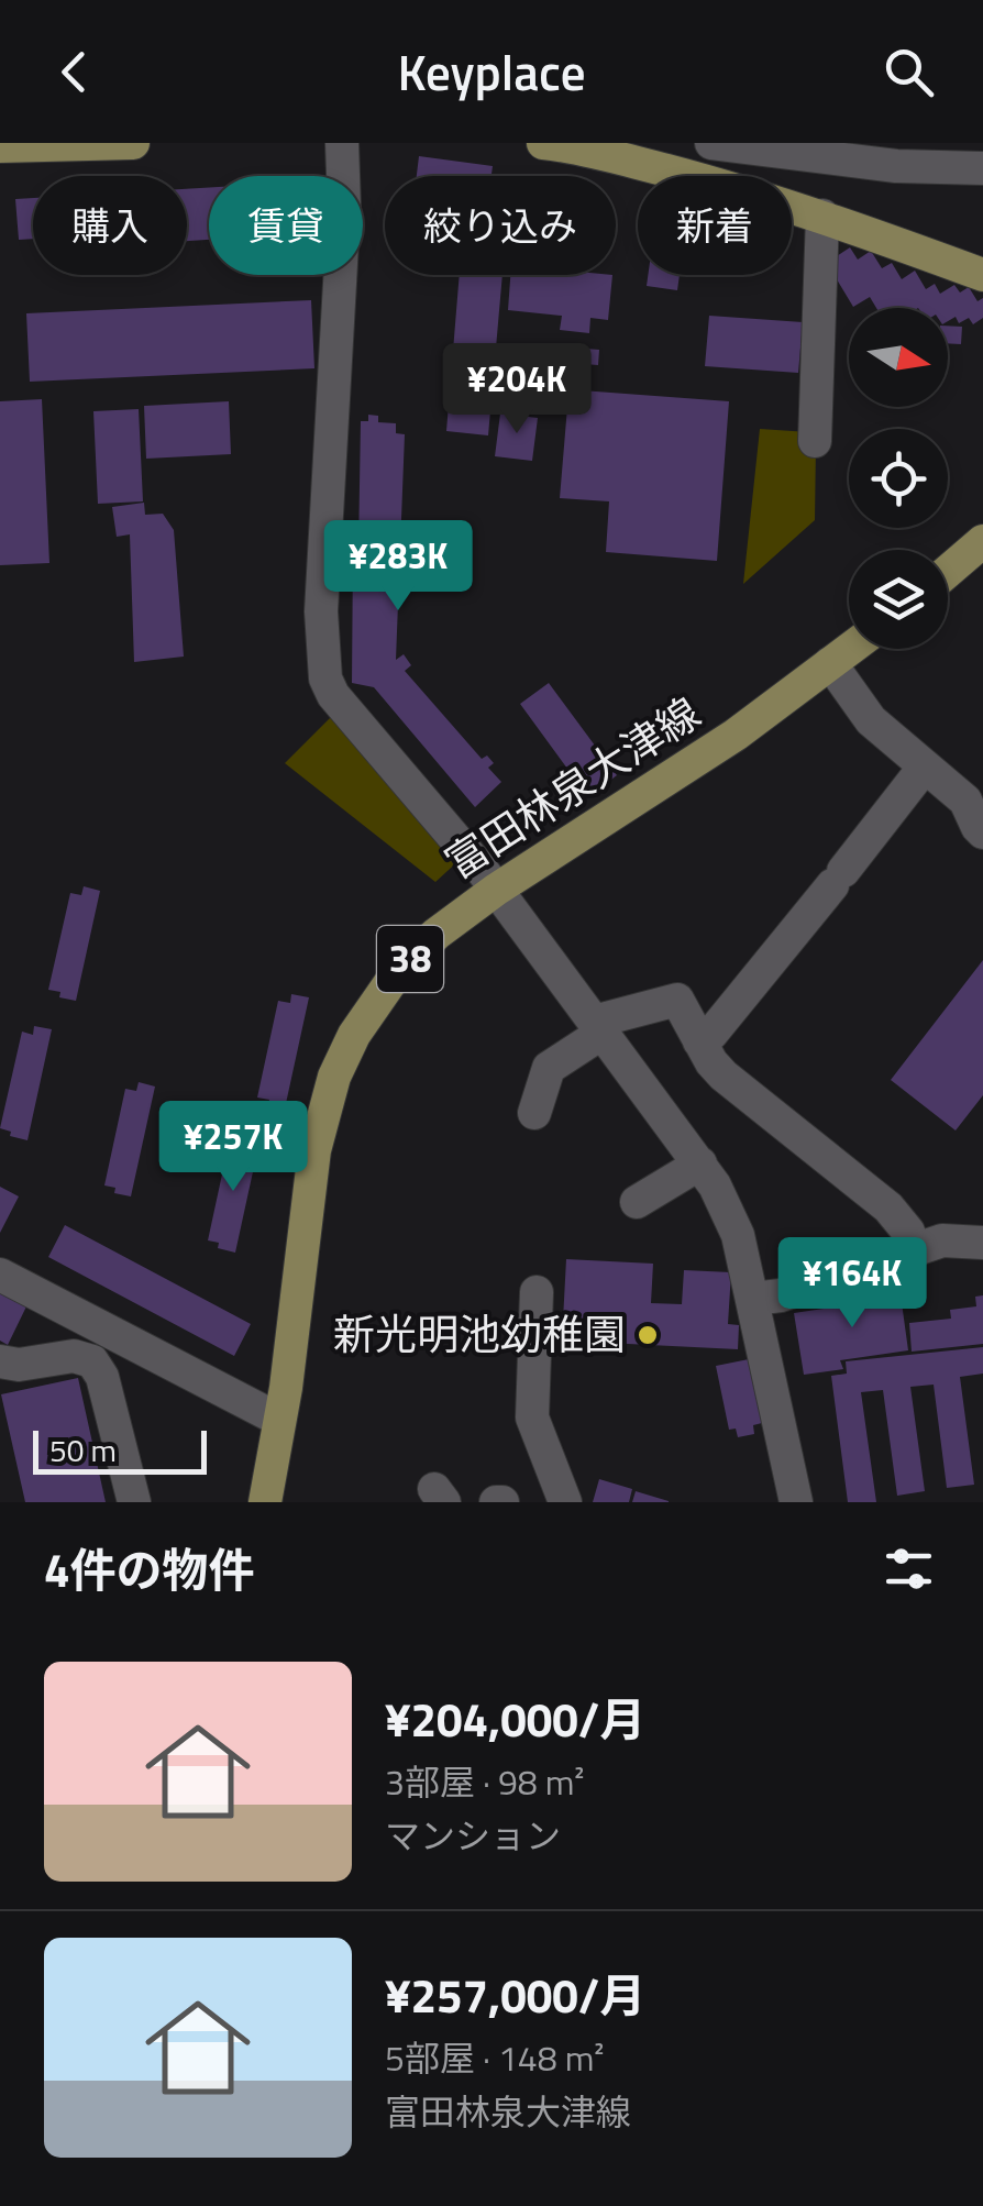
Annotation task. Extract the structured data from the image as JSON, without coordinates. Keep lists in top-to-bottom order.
{
  "streets": {
    "main road": ["富田林泉大津線", "38"]
  },
  "places": ["新光明池幼稚園"],
  "scale_bar": "50 m",
  "north": "right",
  "page": {
    "header": "Keyplace",
    "chip": [
      "購入",
      "賃貸",
      "絞り込み",
      "新着"
    ],
    "price": [
      "¥204K",
      "¥283K",
      "¥257K",
      "¥164K"
    ],
    "scale": "50 m",
    "heading": "4件の物件",
    "list": [
      {
        "name": "¥204,000/月",
        "note": "3部屋 · 98 m² · マンション"
      },
      {
        "name": "¥257,000/月",
        "note": "5部屋 · 148 m² · 富田林泉大津線"
      }
    ]
  }
}
